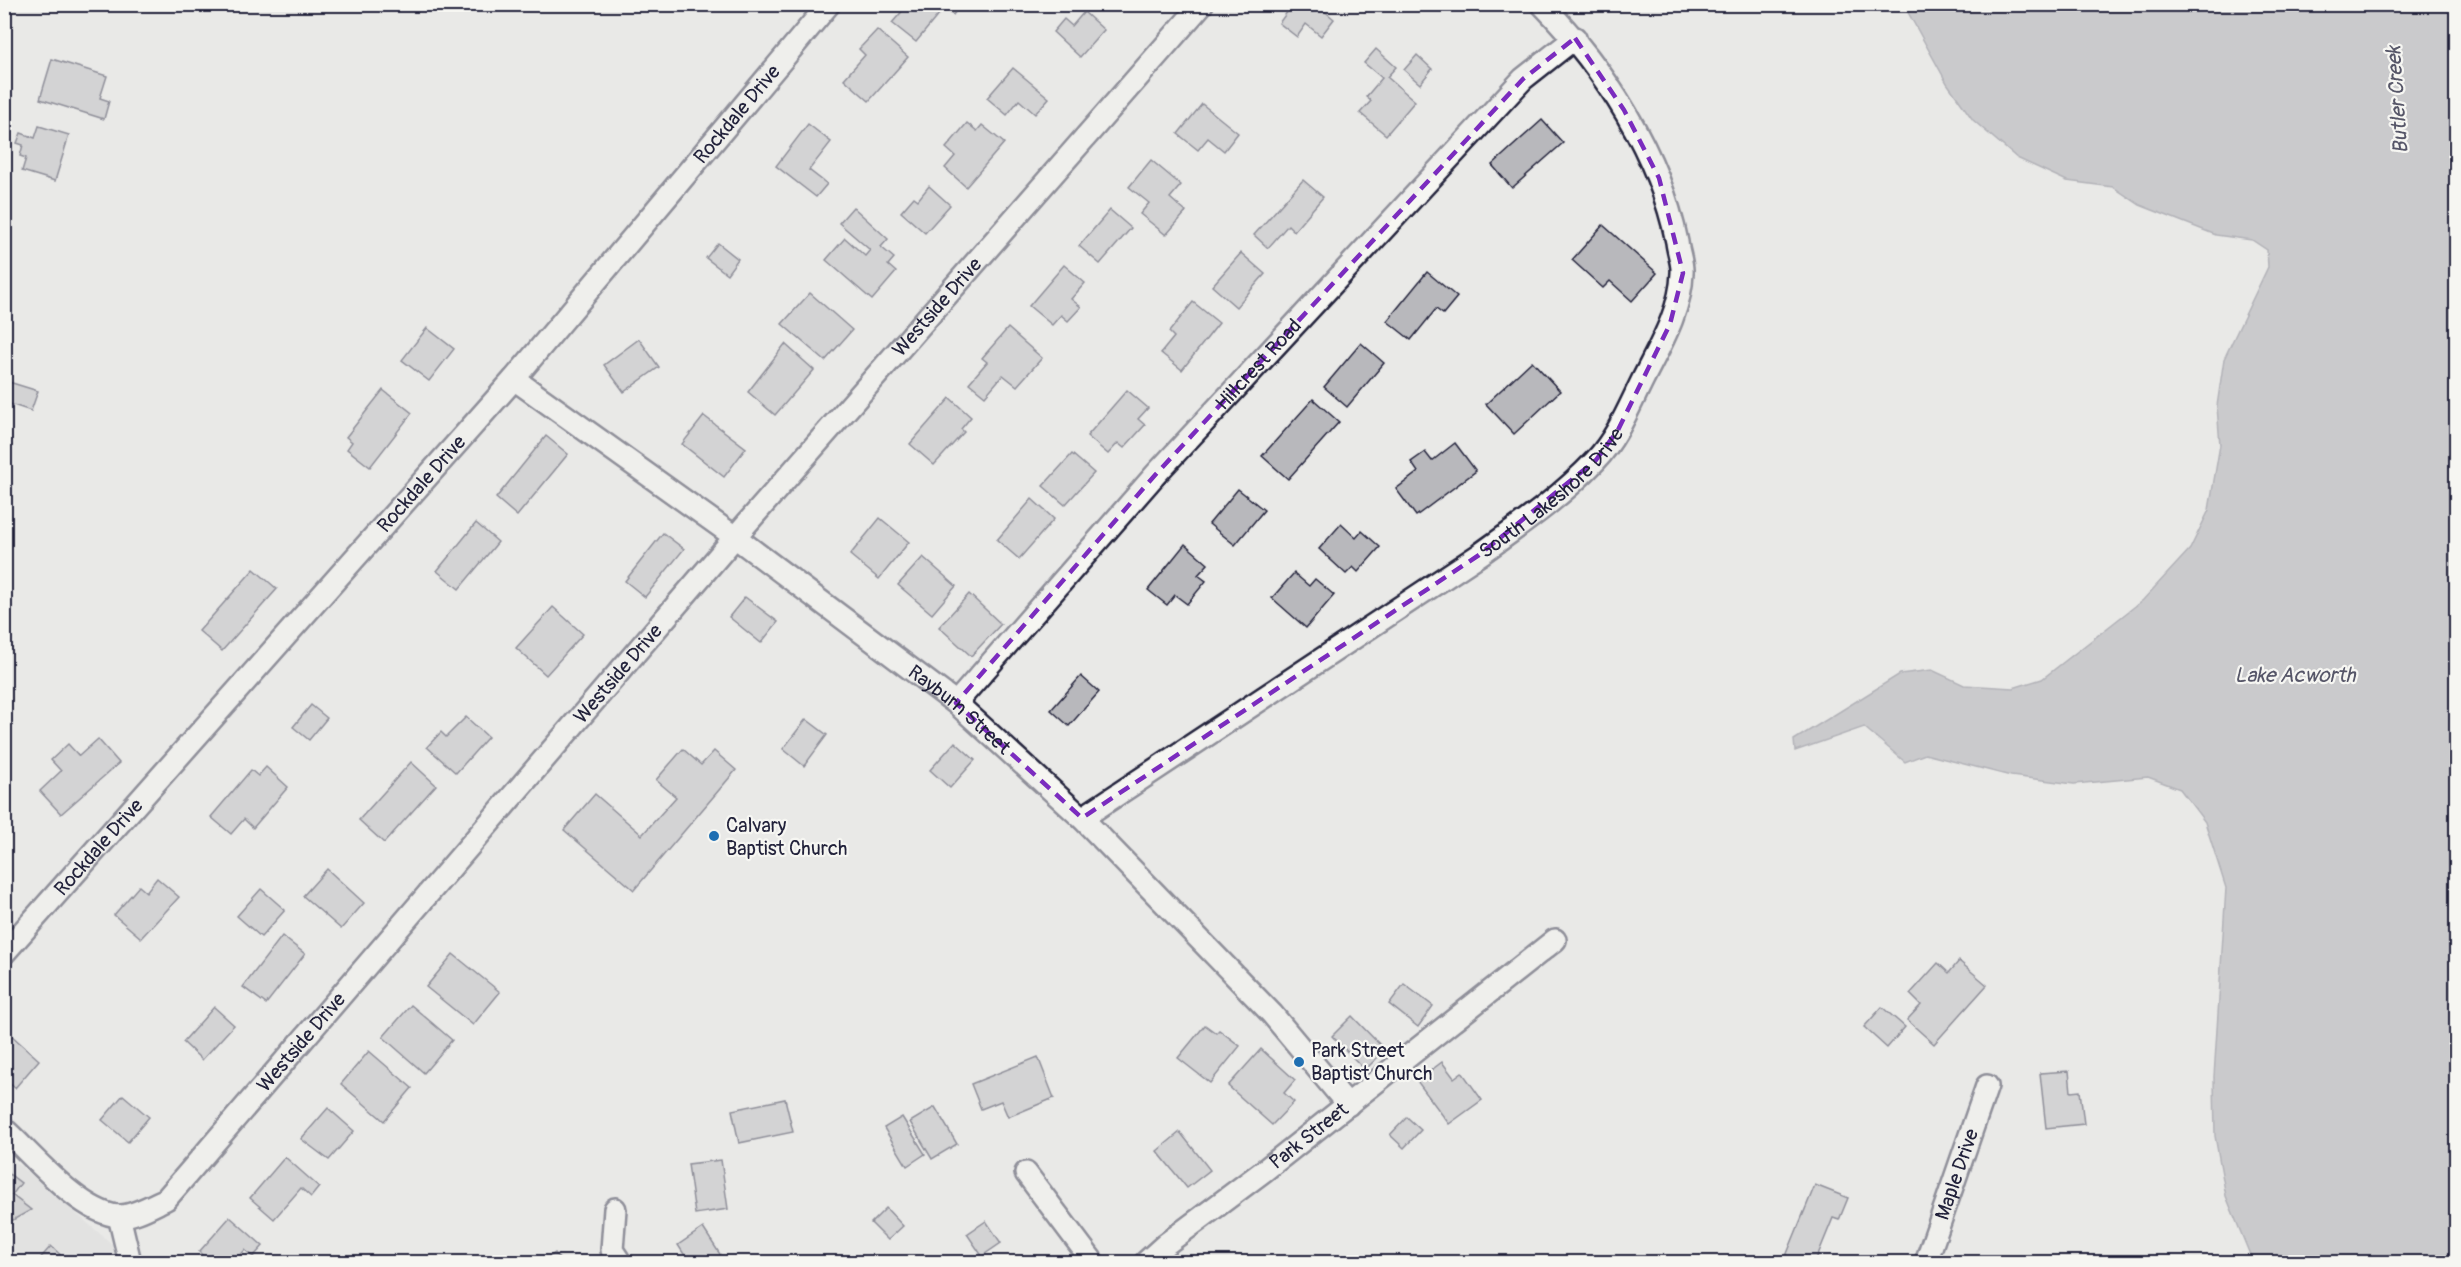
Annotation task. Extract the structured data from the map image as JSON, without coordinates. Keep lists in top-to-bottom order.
{
  "streets": {
    "street": [
      "Rockdale Drive",
      "Westside Drive",
      "Hillcrest Road",
      "South Lakeshore Drive",
      "Rayburn Street",
      "Park Street",
      "Maple Drive"
    ]
  },
  "crossings": [
    ["Rockdale Drive", "Rayburn Street"],
    ["Westside Drive", "Rayburn Street"],
    ["Hillcrest Road", "South Lakeshore Drive"],
    ["Hillcrest Road", "Rayburn Street"],
    ["South Lakeshore Drive", "Rayburn Street"],
    ["Rayburn Street", "Park Street"]
  ],
  "water": ["Butler Creek", "Lake Acworth"],
  "places": ["Calvary Baptist Church", "Park Street Baptist Church"]
}
